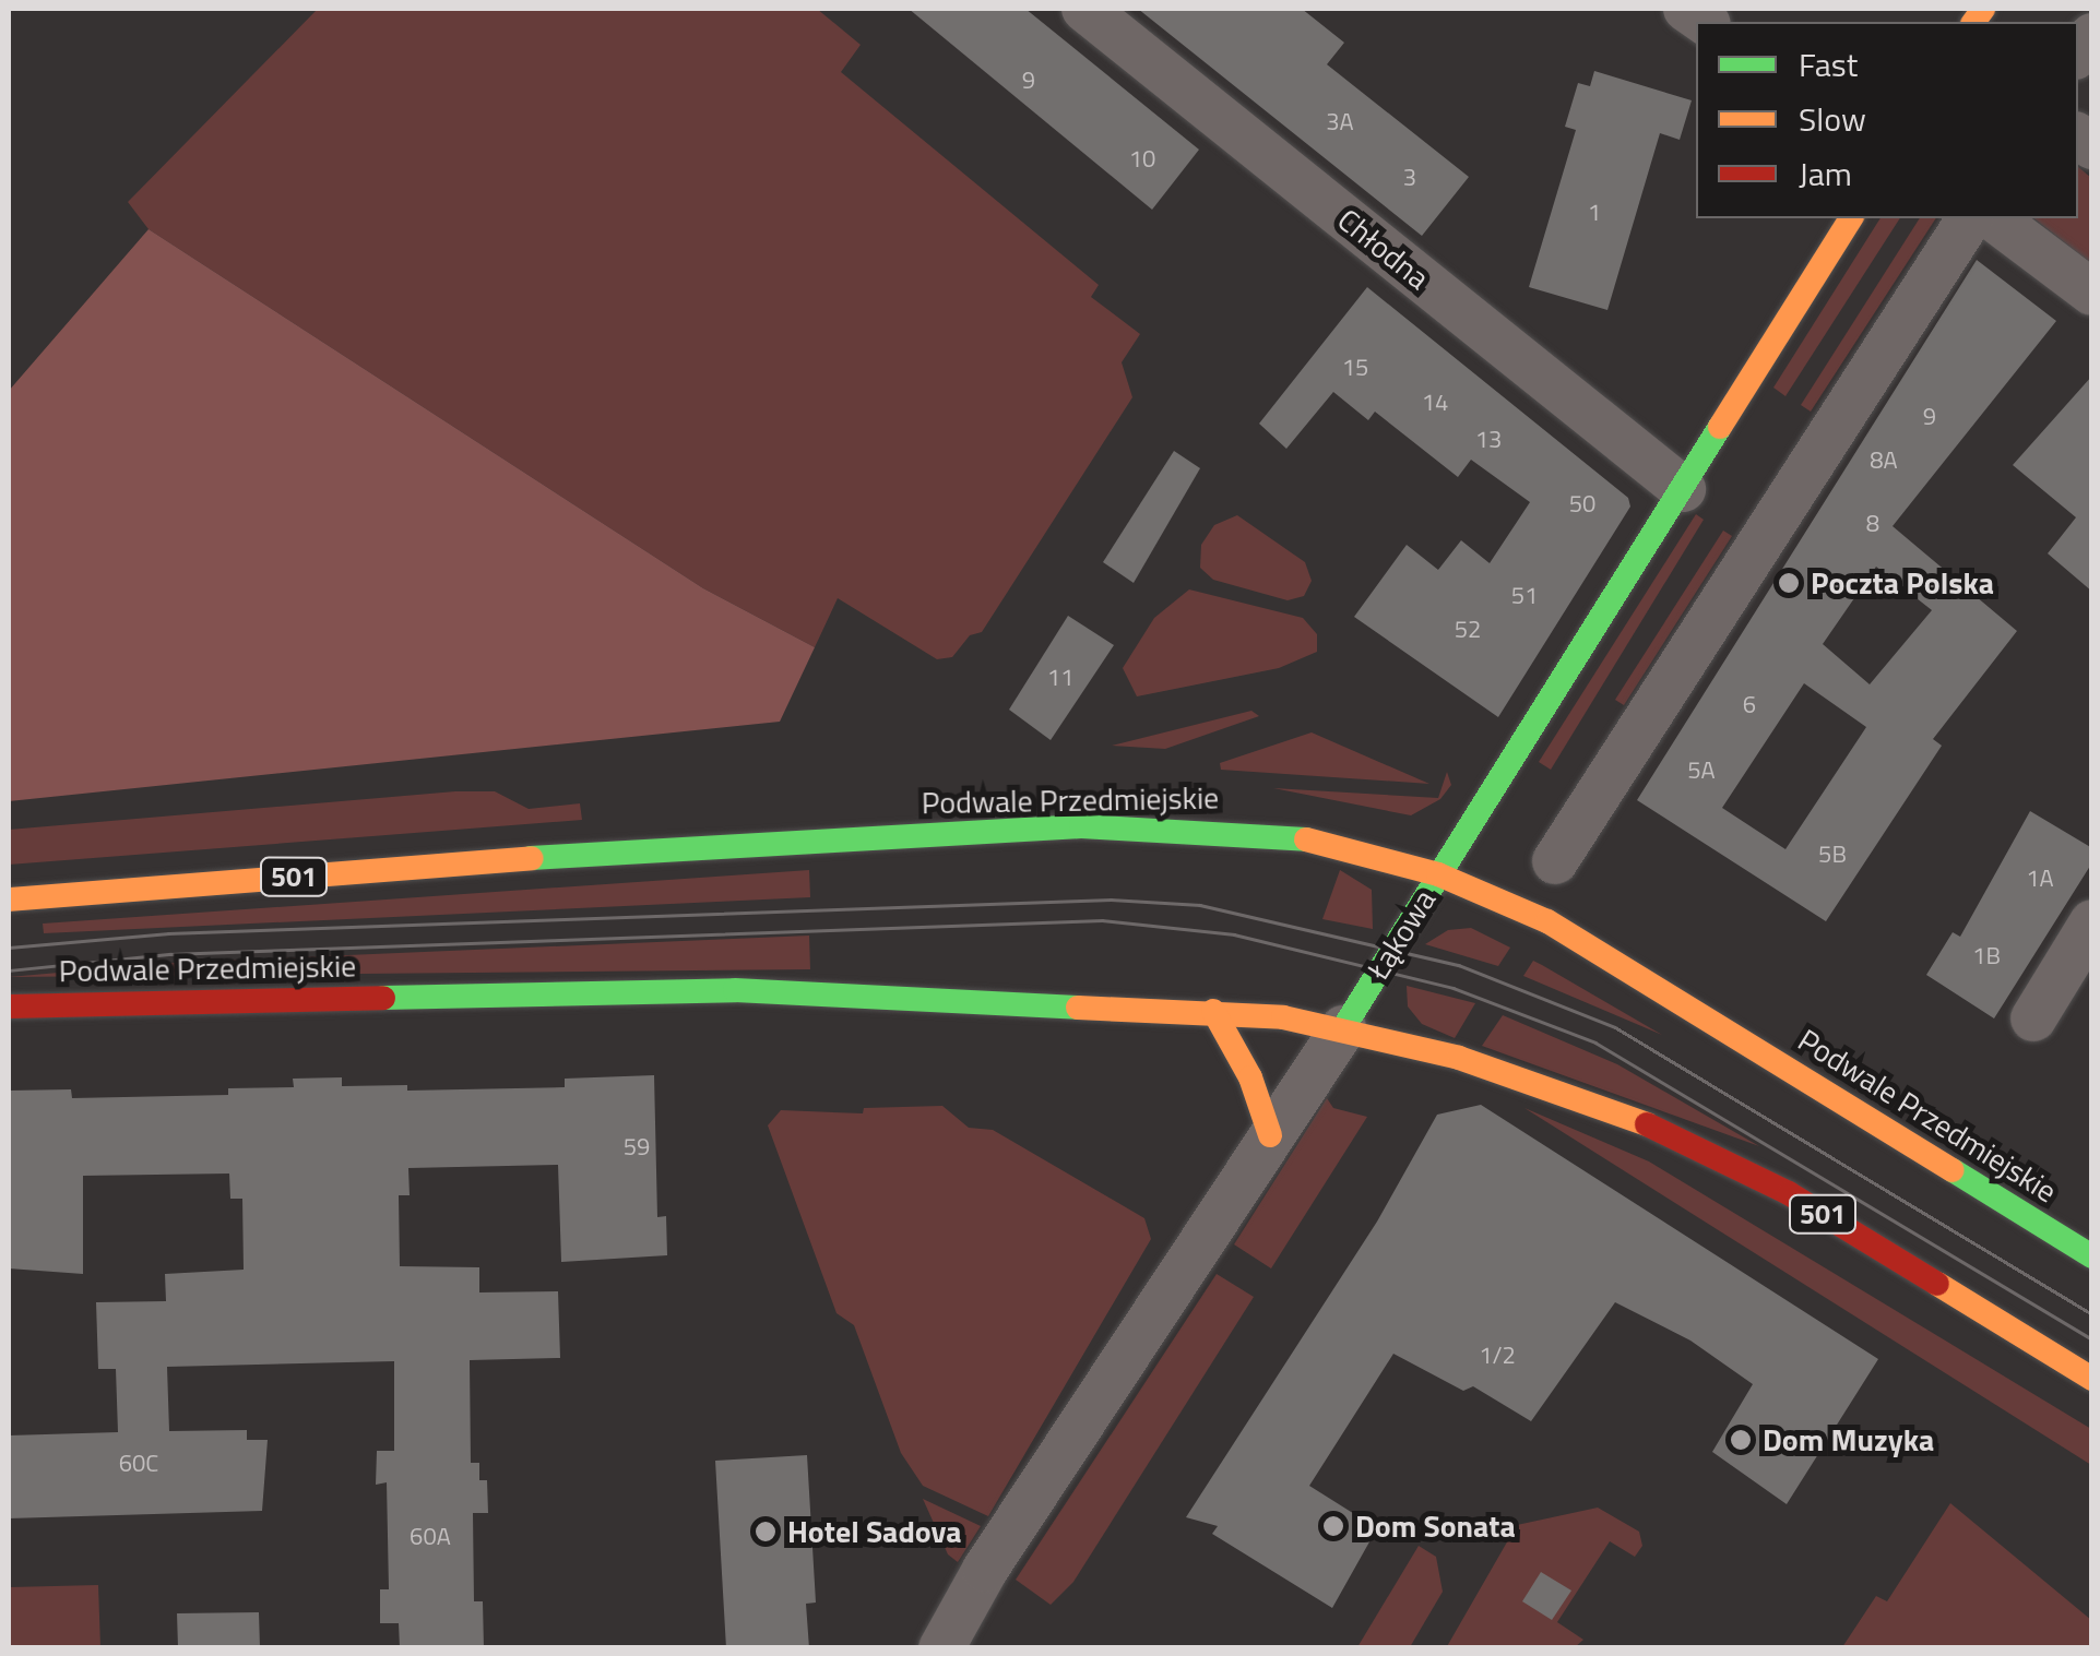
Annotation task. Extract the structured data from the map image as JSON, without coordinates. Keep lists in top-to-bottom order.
{
  "streets": {
    "main road": ["Podwale Przedmiejskie", "501", "Łąkowa"],
    "street": ["Chłodna"]
  },
  "crossings": [
    ["Chłodna", "Łąkowa"],
    ["Podwale Przedmiejskie", "Łąkowa"]
  ],
  "places": [
    "Poczta Polska",
    "Dom Muzyka",
    "Dom Sonata",
    "Hotel Sadova"
  ],
  "house_numbers": [
    "9",
    "3A",
    "10",
    "3",
    "1",
    "15",
    "14",
    "9",
    "13",
    "8A",
    "50",
    "8",
    "51",
    "52",
    "11",
    "6",
    "5A",
    "5B",
    "1A",
    "1B",
    "59",
    "1/2",
    "60C",
    "60A"
  ],
  "legend": ["Fast", "Slow", "Jam"]
}
